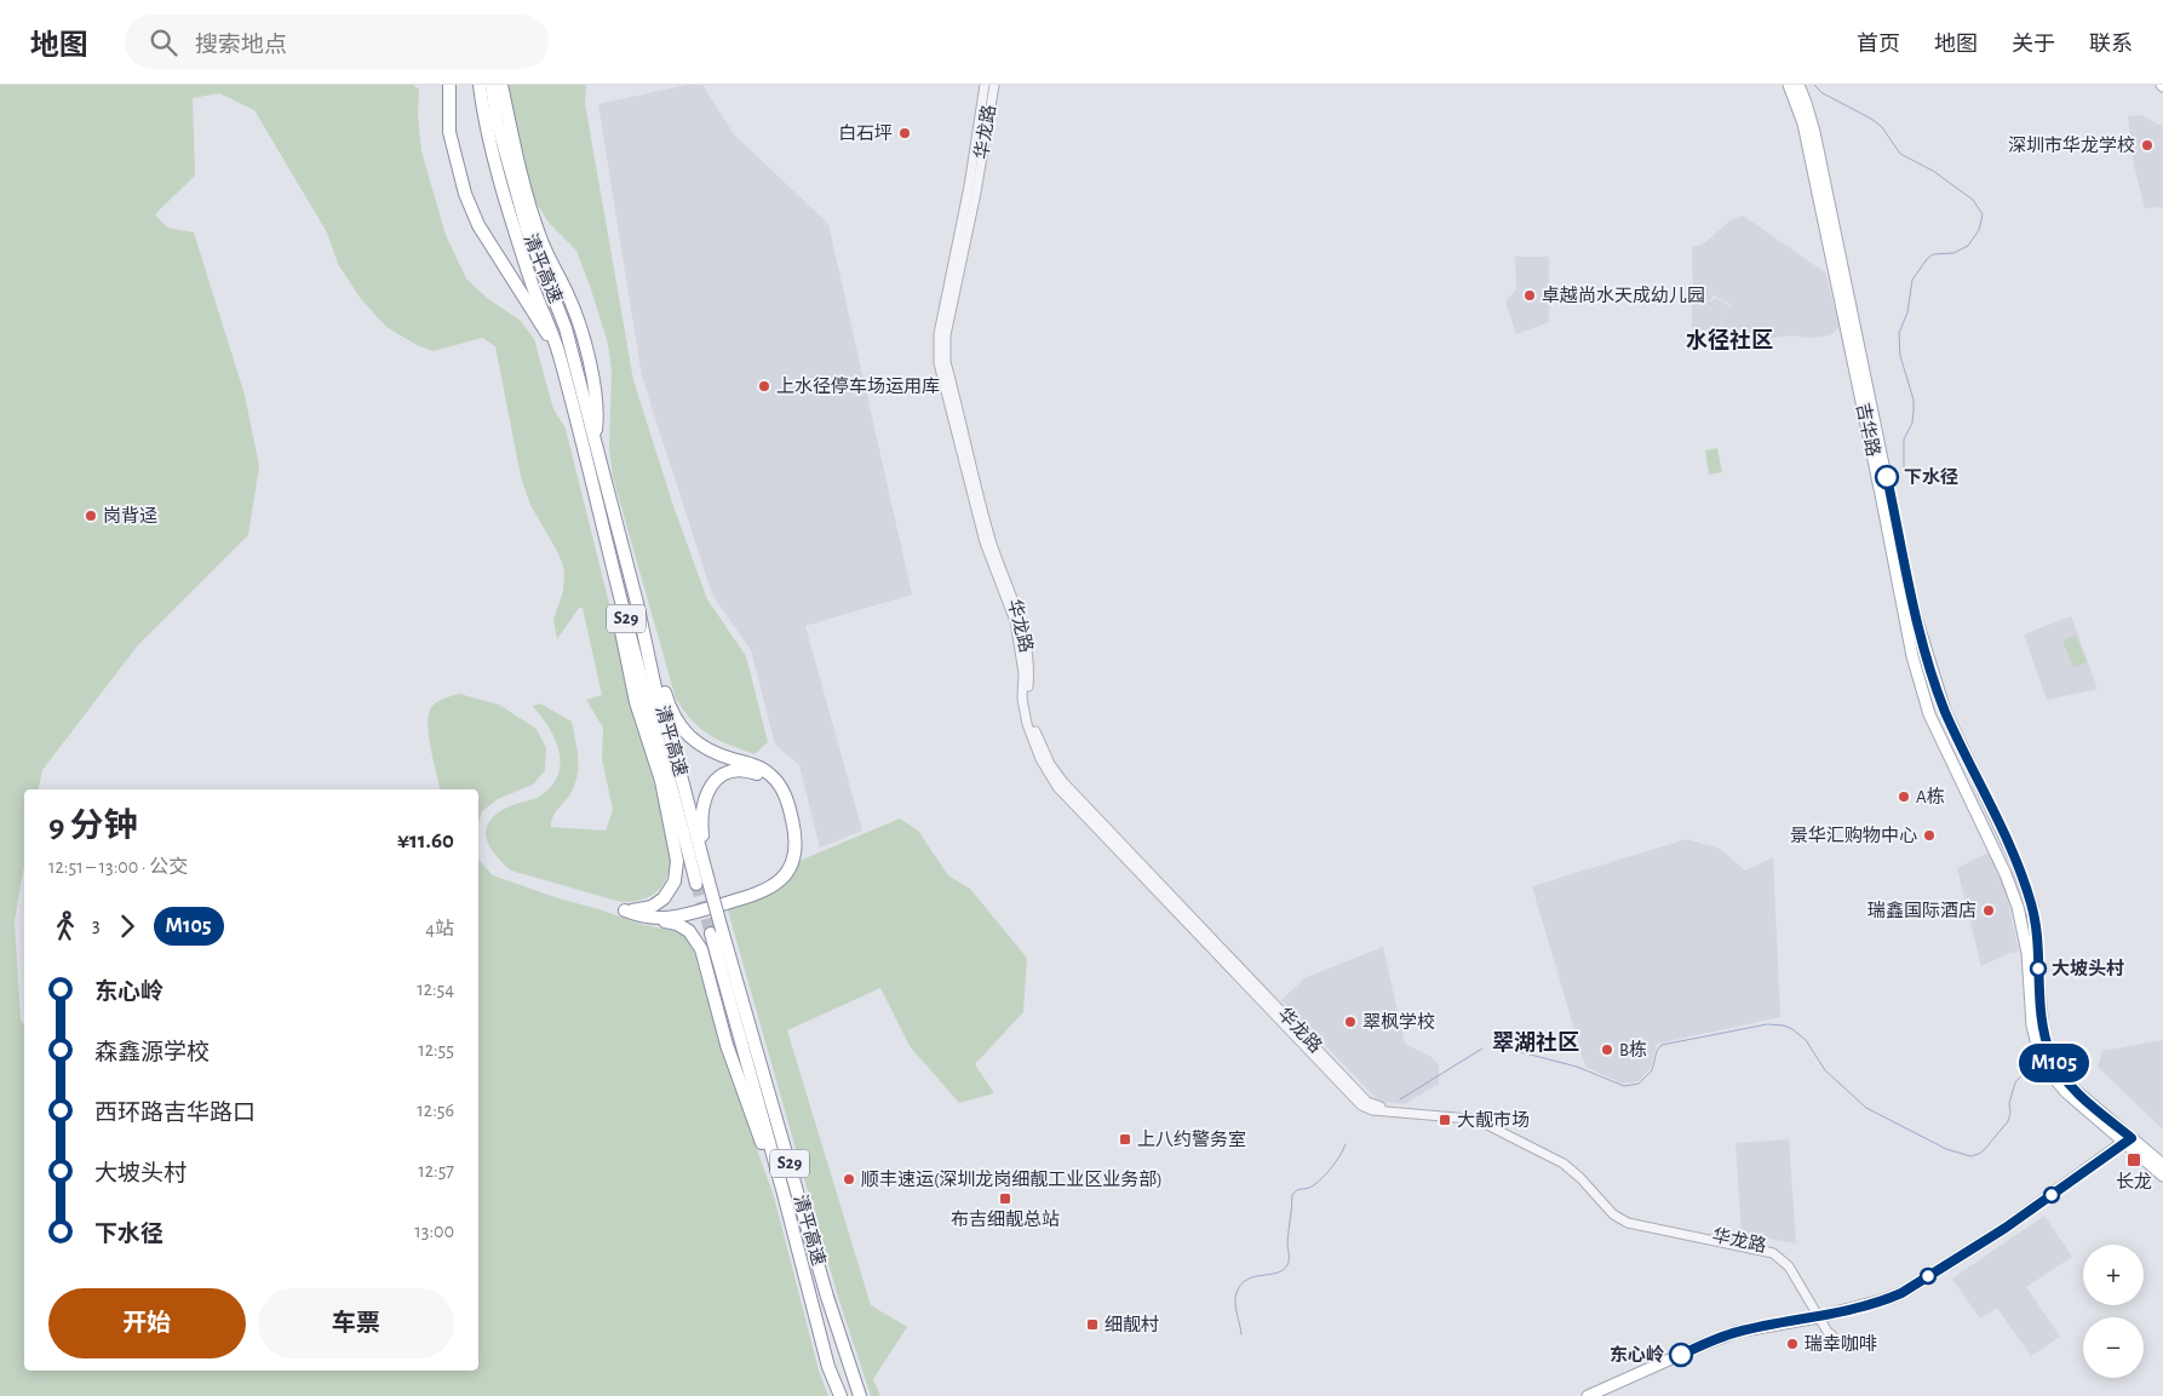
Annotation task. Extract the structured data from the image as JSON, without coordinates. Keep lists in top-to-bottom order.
{
  "streets": {
    "highway": ["清平高速", "S29"],
    "main road": ["吉华路"],
    "street": ["华龙路"]
  },
  "districts": ["水径社区", "翠湖社区"],
  "places": {
    "other": [
      "白石坪",
      "深圳市华龙学校",
      "卓越尚水天成幼儿园",
      "上水径停车场运用库",
      "下水径",
      "岗背迳",
      "A栋",
      "景华汇购物中心",
      "瑞鑫国际酒店",
      "大坡头村",
      "翠枫学校",
      "B栋",
      "顺丰速运(深圳龙岗细靓工业区业务部)",
      "瑞幸咖啡",
      "东心岭"
    ],
    "transit": [
      "大靓市场",
      "上八约警务室",
      "长龙",
      "布吉细靓总站",
      "细靓村"
    ]
  },
  "lines": ["bus line M105"],
  "page": {
    "header": "地图",
    "search": "搜索地点",
    "nav": [
      "首页",
      "地图",
      "关于",
      "联系"
    ],
    "on_map": "M105",
    "heading": ["9 分钟", "12:51 – 13:00 · 公交", "¥11.60"],
    "legs": ["3", "M105", "4站"],
    "list": [
      {
        "name": "东心岭",
        "value": "12:54"
      },
      {
        "name": "森鑫源学校",
        "value": "12:55"
      },
      {
        "name": "西环路吉华路口",
        "value": "12:56"
      },
      {
        "name": "大坡头村",
        "value": "12:57"
      },
      {
        "name": "下水径",
        "value": "13:00"
      }
    ],
    "map_buttons": ["+", "−"],
    "buttons": ["开始", "车票"]
  }
}
